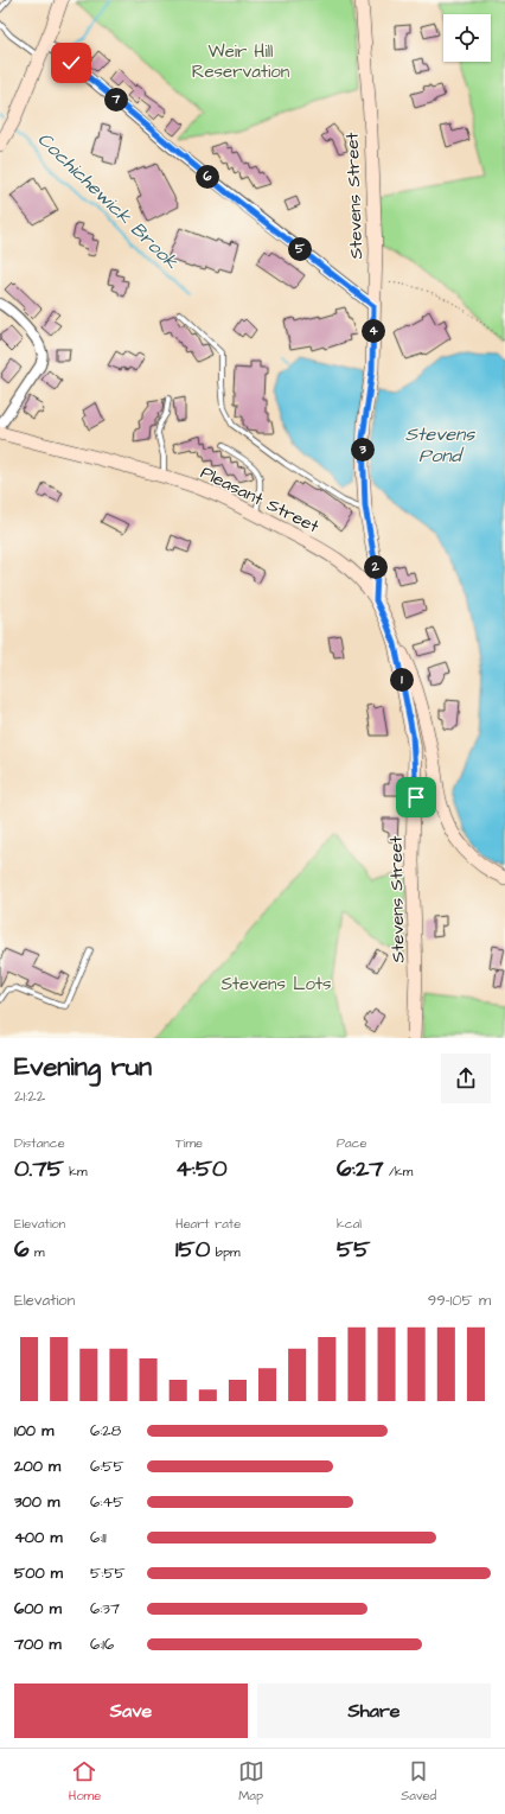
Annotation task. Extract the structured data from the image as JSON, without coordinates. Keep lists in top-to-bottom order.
{
  "streets": {
    "street": ["Stevens Street", "Pleasant Street"]
  },
  "crossings": [
    ["Stevens Street", "Pleasant Street"]
  ],
  "water": ["Cochichewick Brook", "Stevens Pond"],
  "parks": ["Weir Hill Reservation", "Stevens Lots"],
  "page": {
    "pins": [
      "7",
      "6",
      "5",
      "4",
      "3",
      "2",
      "1"
    ],
    "heading": ["Evening run", "21:22"],
    "stats": [
      ["Distance", "0.75 km"],
      ["Time", "4:50"],
      ["Pace", "6:27 /km"],
      ["Elevation", "6 m"],
      ["Heart rate", "150 bpm"],
      ["kcal", "55"]
    ],
    "chart": ["Elevation", "99–105 m"],
    "list": [
      {
        "name": "100 m",
        "note": "6:28"
      },
      {
        "name": "200 m",
        "note": "6:55"
      },
      {
        "name": "300 m",
        "note": "6:45"
      },
      {
        "name": "400 m",
        "note": "6:11"
      },
      {
        "name": "500 m",
        "note": "5:55"
      },
      {
        "name": "600 m",
        "note": "6:37"
      },
      {
        "name": "700 m",
        "note": "6:16"
      }
    ],
    "buttons": ["Save", "Share"],
    "tabs": ["Home", "Map", "Saved"]
  }
}
